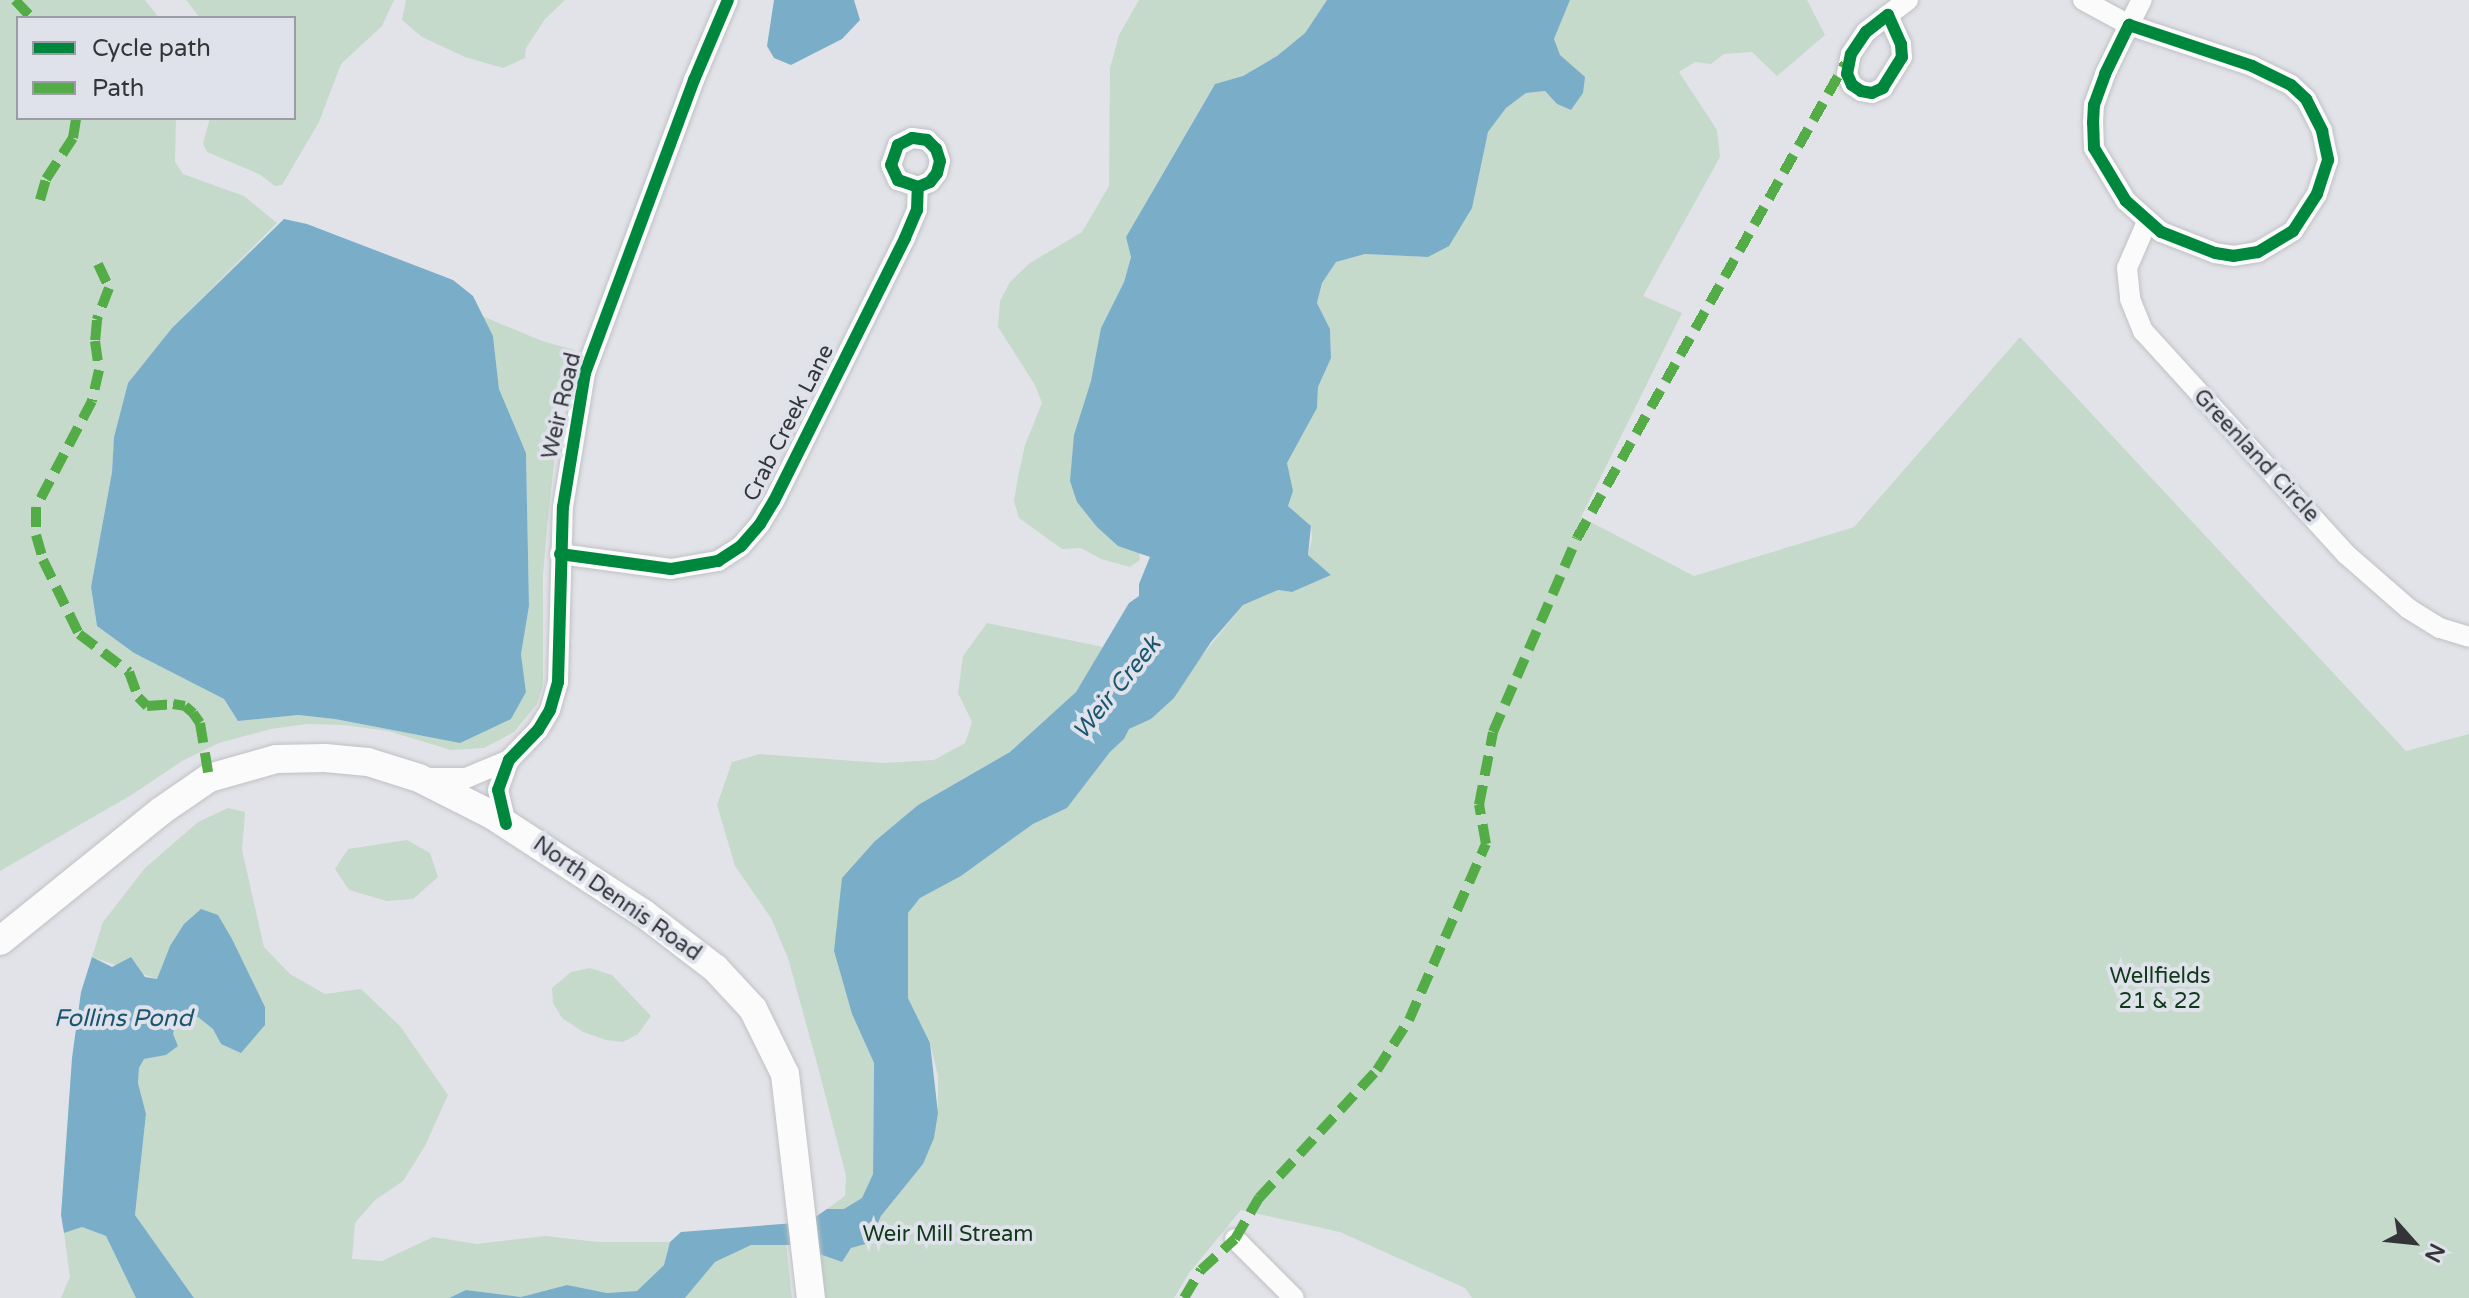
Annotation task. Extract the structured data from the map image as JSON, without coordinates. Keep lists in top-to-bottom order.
{
  "streets": {
    "main road": ["North Dennis Road"],
    "street": ["Weir Road", "Crab Creek Lane", "Greenland Circle"]
  },
  "crossings": [
    ["Weir Road", "Crab Creek Lane"],
    ["Weir Road", "North Dennis Road"]
  ],
  "water": ["Weir Creek", "Follins Pond"],
  "parks": ["Wellfields 21 & 22", "Weir Mill Stream"],
  "legend": ["Cycle path", "Path"],
  "north": "bottom right"
}
